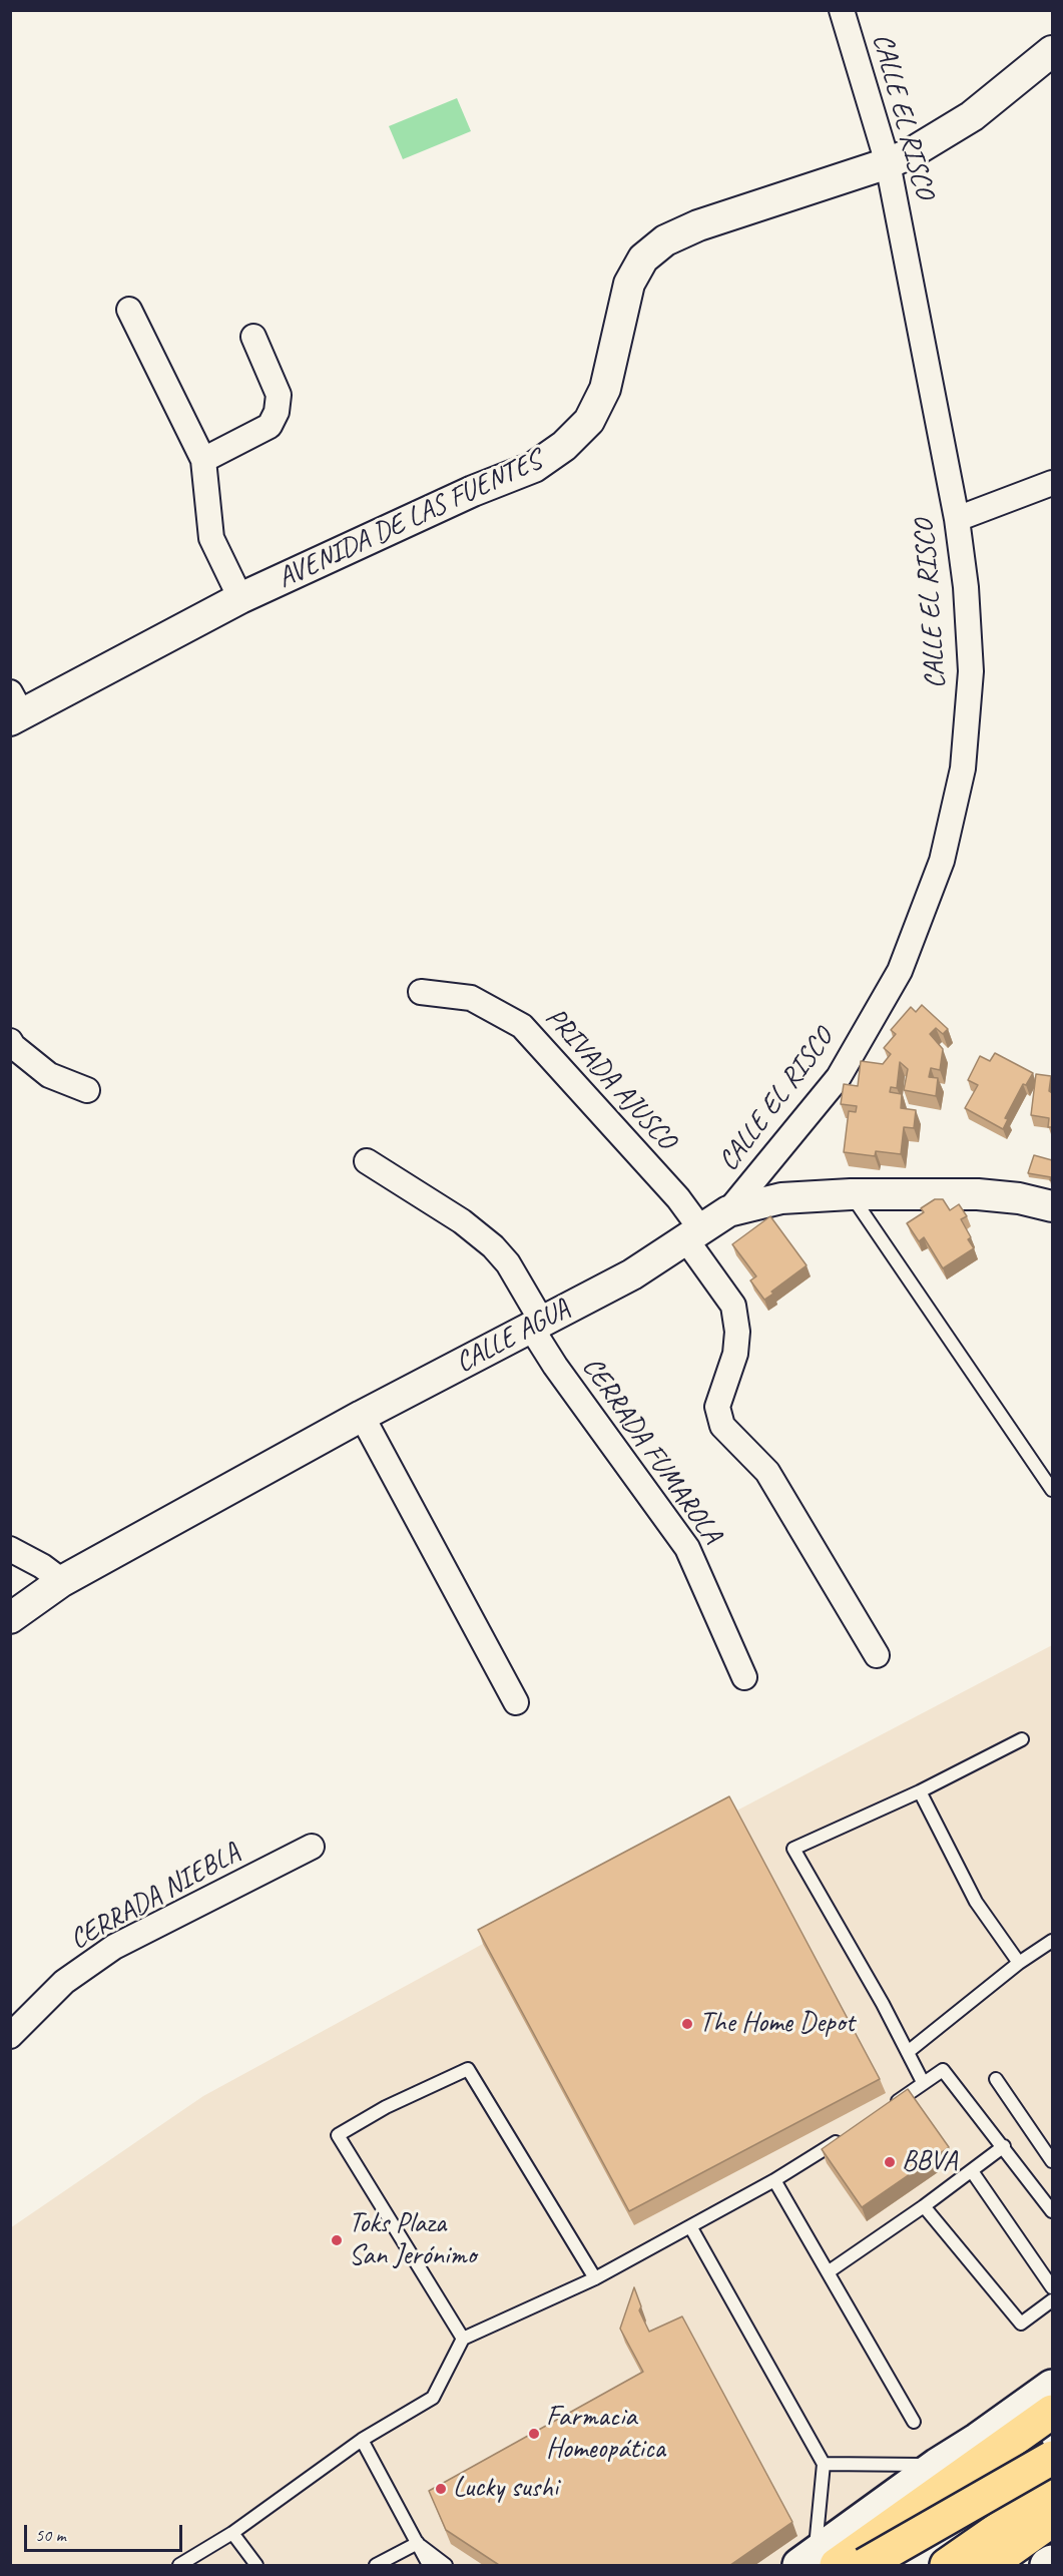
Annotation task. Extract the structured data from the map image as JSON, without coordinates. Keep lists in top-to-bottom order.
{
  "streets": {
    "street": [
      "CALLE EL RISCO",
      "AVENIDA DE LAS FUENTES",
      "PRIVADA AJUSCO",
      "CALLE AGUA",
      "CERRADA FUMAROLA",
      "CERRADA NIEBLA"
    ]
  },
  "crossings": [
    ["CALLE EL RISCO", "AVENIDA DE LAS FUENTES"],
    ["CALLE EL RISCO", "CALLE AGUA"],
    ["PRIVADA AJUSCO", "CALLE AGUA"],
    ["CALLE AGUA", "CERRADA FUMAROLA"]
  ],
  "places": [
    "The Home Depot",
    "BBVA",
    "Toks Plaza San Jerónimo",
    "Farmacia Homeopática",
    "Lucky sushi"
  ],
  "scale_bar": "50 m"
}
